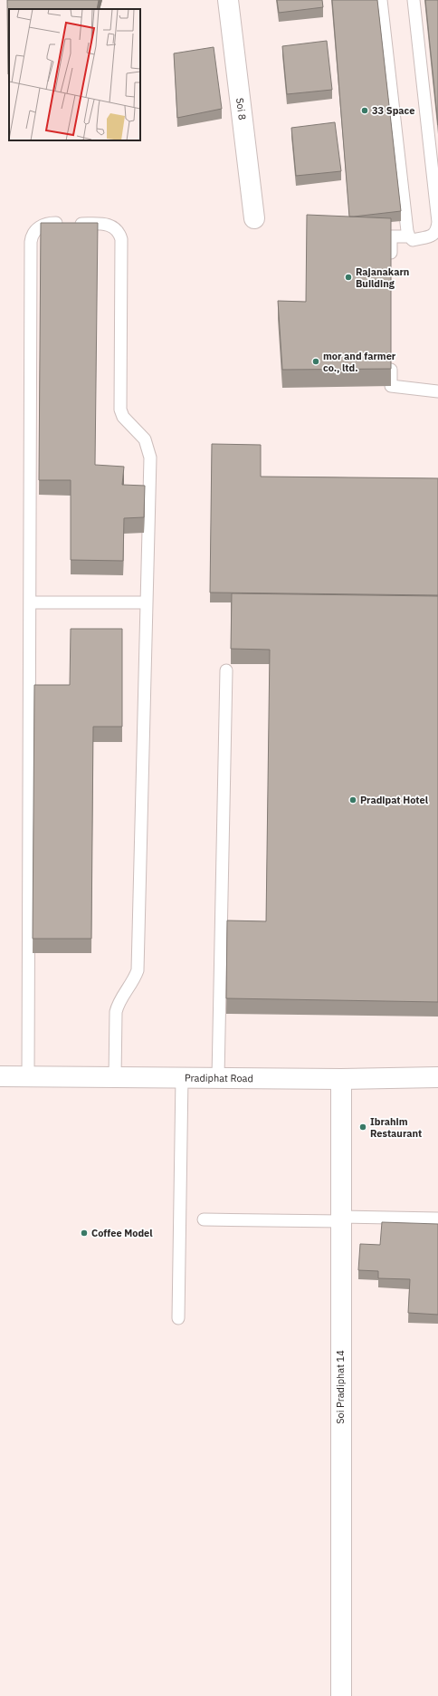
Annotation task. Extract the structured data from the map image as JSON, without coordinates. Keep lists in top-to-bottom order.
{
  "streets": {
    "street": ["Soi 8", "Pradiphat Road", "Soi Pradiphat 14"]
  },
  "crossings": [
    ["Pradiphat Road", "Soi Pradiphat 14"]
  ],
  "places": [
    "33 Space",
    "Rajanakarn Building",
    "mor and farmer co., ltd.",
    "Pradipat Hotel",
    "Ibrahim Restaurant",
    "Coffee Model"
  ]
}
